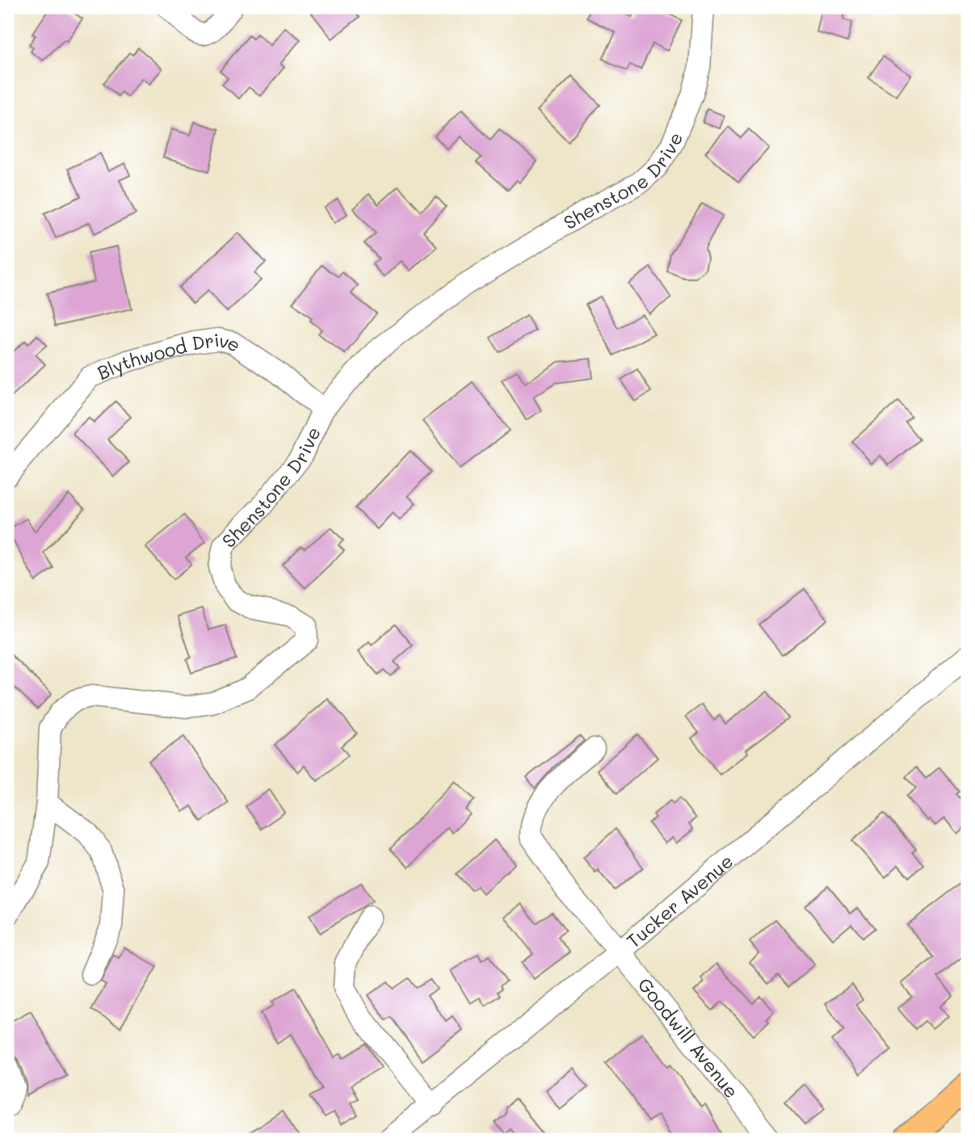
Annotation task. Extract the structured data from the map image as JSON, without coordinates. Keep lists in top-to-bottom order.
{
  "streets": {
    "street": [
      "Shenstone Drive",
      "Blythwood Drive",
      "Tucker Avenue",
      "Goodwill Avenue"
    ]
  },
  "crossings": [
    ["Shenstone Drive", "Blythwood Drive"],
    ["Tucker Avenue", "Goodwill Avenue"]
  ]
}
